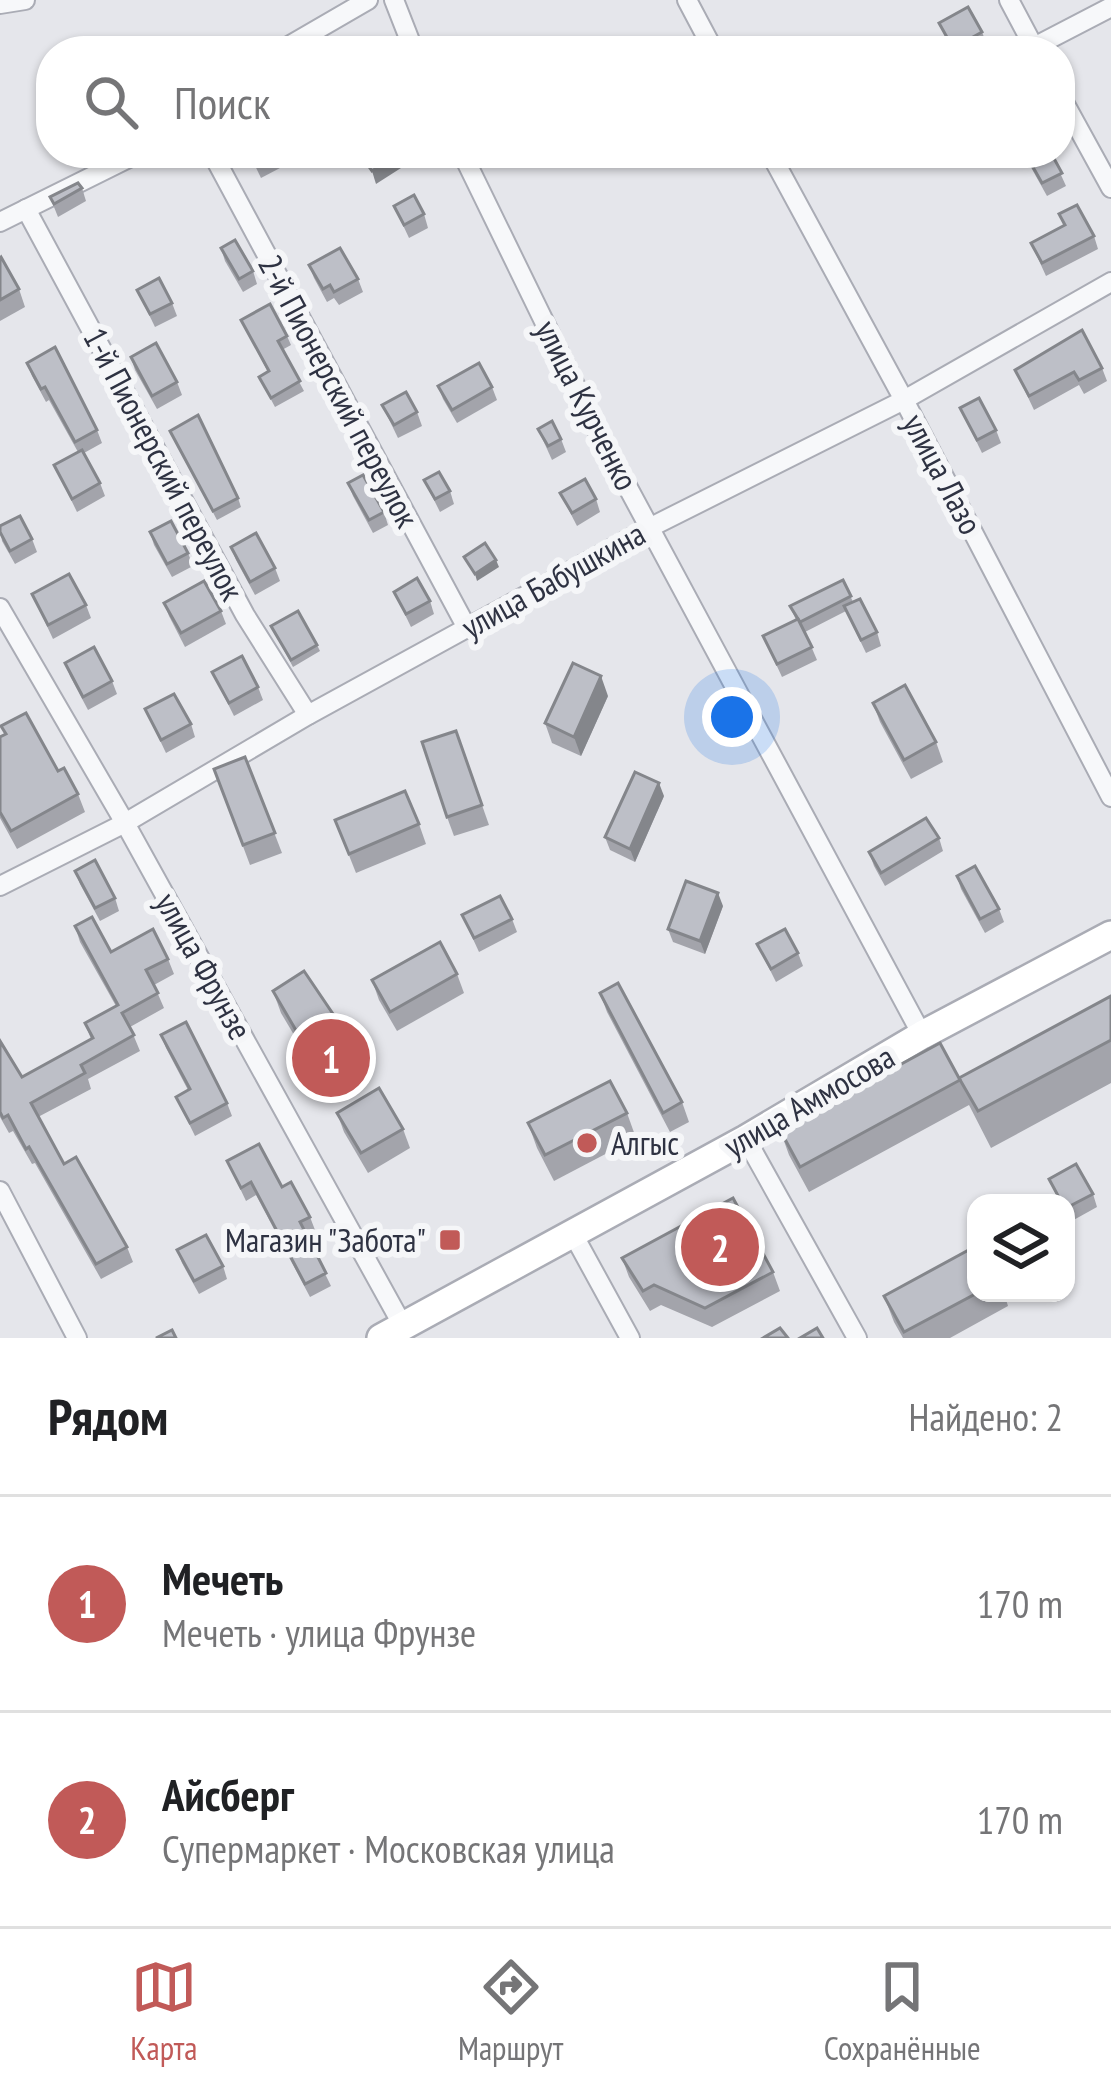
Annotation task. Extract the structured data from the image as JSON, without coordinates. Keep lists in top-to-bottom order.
{
  "streets": {
    "main road": ["улица Аммосова"],
    "street": [
      "2-й Пионерский переулок",
      "улица Курченко",
      "1-й Пионерский переулок",
      "улица Лазо",
      "улица Бабушкина",
      "улица Фрунзе"
    ]
  },
  "crossings": [
    ["2-й Пионерский переулок", "улица Бабушкина"],
    ["улица Курченко", "улица Бабушкина"],
    ["улица Курченко", "улица Аммосова"],
    ["1-й Пионерский переулок", "улица Бабушкина"],
    ["улица Лазо", "улица Бабушкина"],
    ["улица Бабушкина", "улица Фрунзе"],
    ["улица Фрунзе", "улица Аммосова"]
  ],
  "places": {
    "other": ["Алгыс"],
    "transit": ["Магазин \"Забота\""]
  },
  "page": {
    "search": "Поиск",
    "pins": ["1", "2"],
    "heading": ["Рядом", "Найдено: 2"],
    "list": [
      {
        "mark": "1",
        "name": "Мечеть",
        "note": "Мечеть · улица Фрунзе",
        "value": "170 m"
      },
      {
        "mark": "2",
        "name": "Айсберг",
        "note": "Супермаркет · Московская улица",
        "value": "170 m"
      }
    ],
    "nav": ["Карта", "Маршрут", "Сохранённые"]
  }
}
